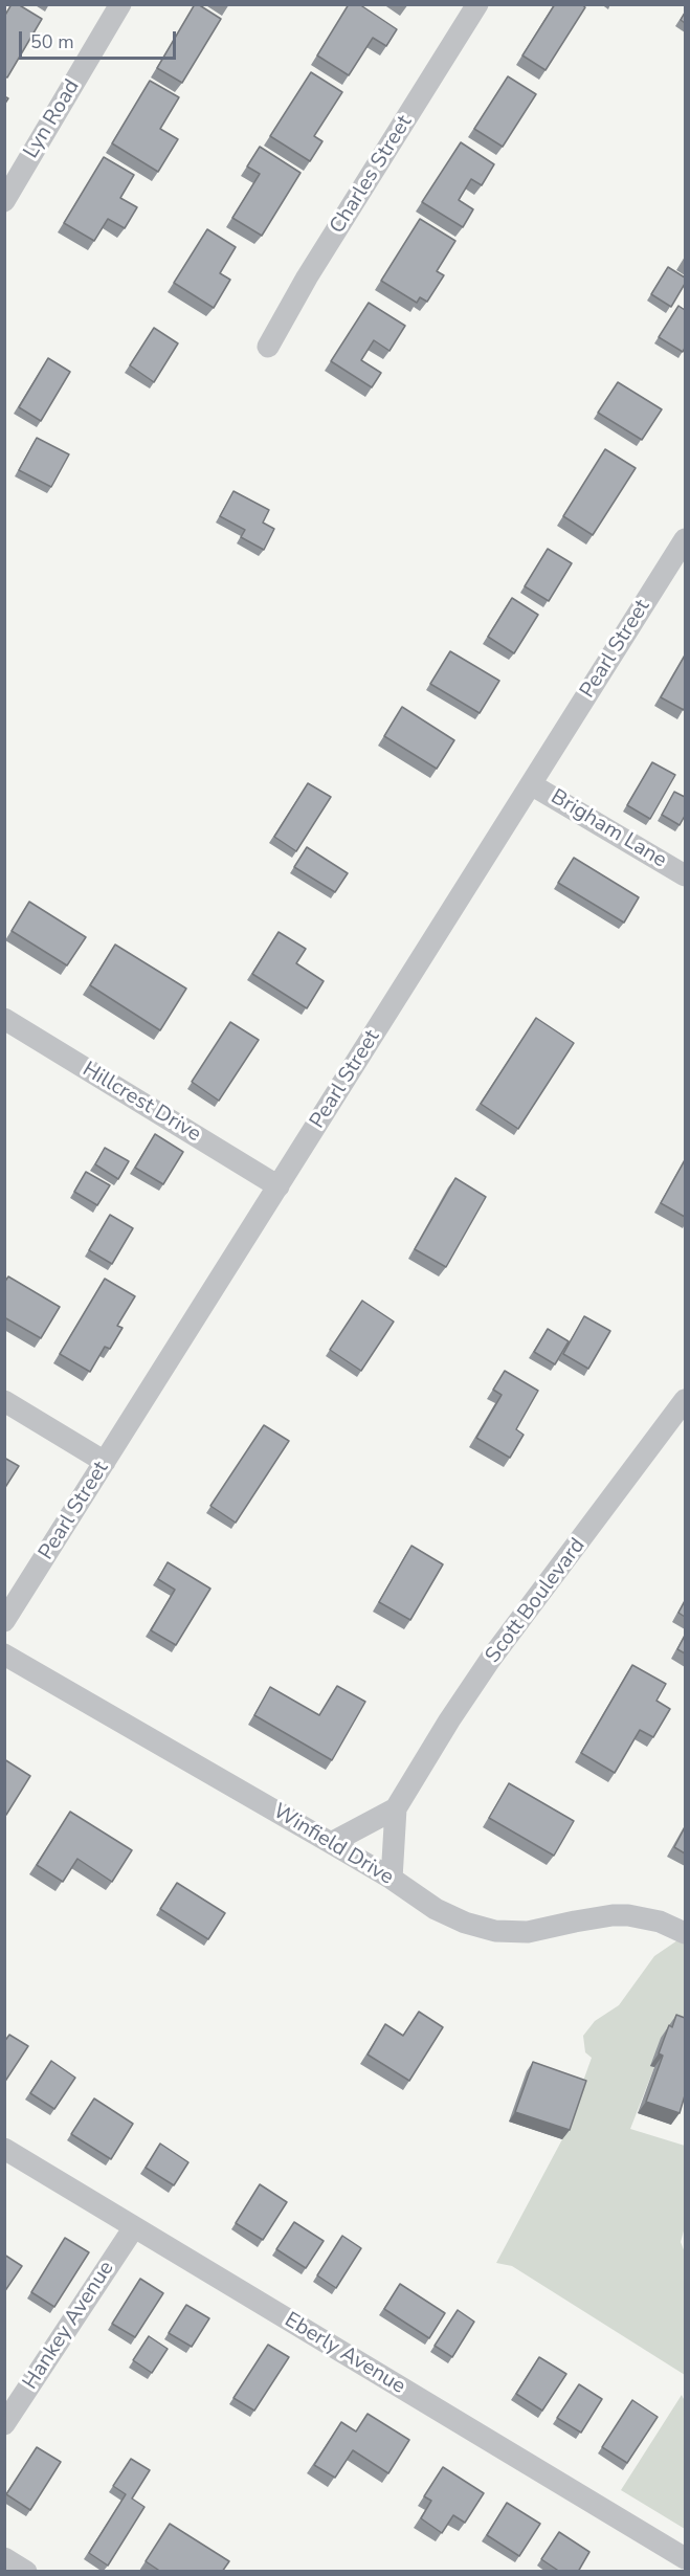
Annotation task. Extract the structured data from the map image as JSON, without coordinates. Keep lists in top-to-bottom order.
{
  "streets": {
    "street": [
      "Lyn Road",
      "Charles Street",
      "Pearl Street",
      "Brigham Lane",
      "Hillcrest Drive",
      "Scott Boulevard",
      "Winfield Drive",
      "Hankey Avenue",
      "Eberly Avenue"
    ]
  },
  "crossings": [
    ["Pearl Street", "Brigham Lane"],
    ["Pearl Street", "Hillcrest Drive"],
    ["Scott Boulevard", "Winfield Drive"],
    ["Hankey Avenue", "Eberly Avenue"]
  ],
  "scale_bar": "50 m"
}
